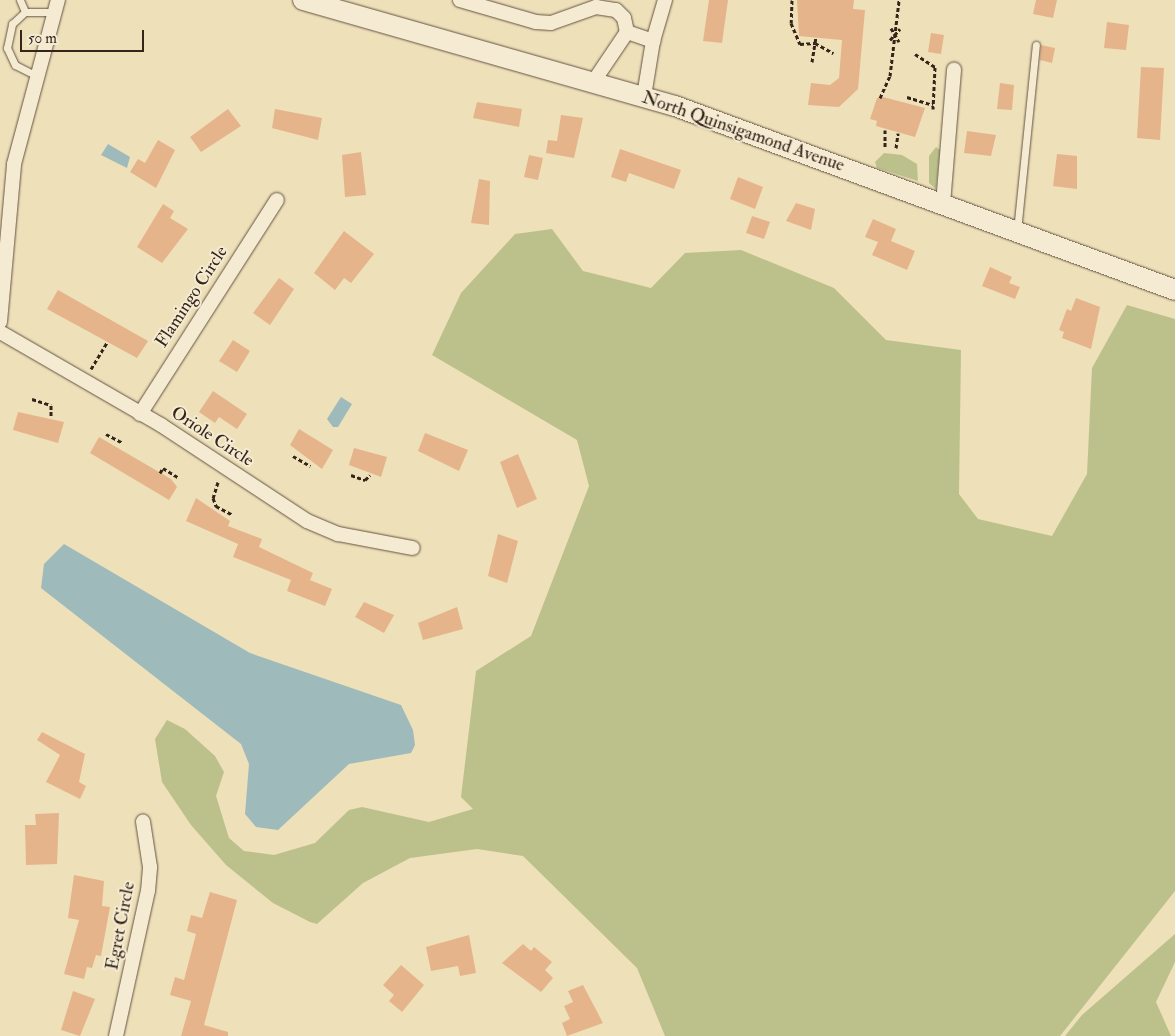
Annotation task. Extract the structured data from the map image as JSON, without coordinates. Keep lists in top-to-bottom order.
{
  "streets": {
    "main road": ["North Quinsigamond Avenue"],
    "street": ["Flamingo Circle", "Oriole Circle", "Egret Circle"]
  },
  "crossings": [
    ["Flamingo Circle", "Oriole Circle"]
  ],
  "scale_bar": "50 m"
}
